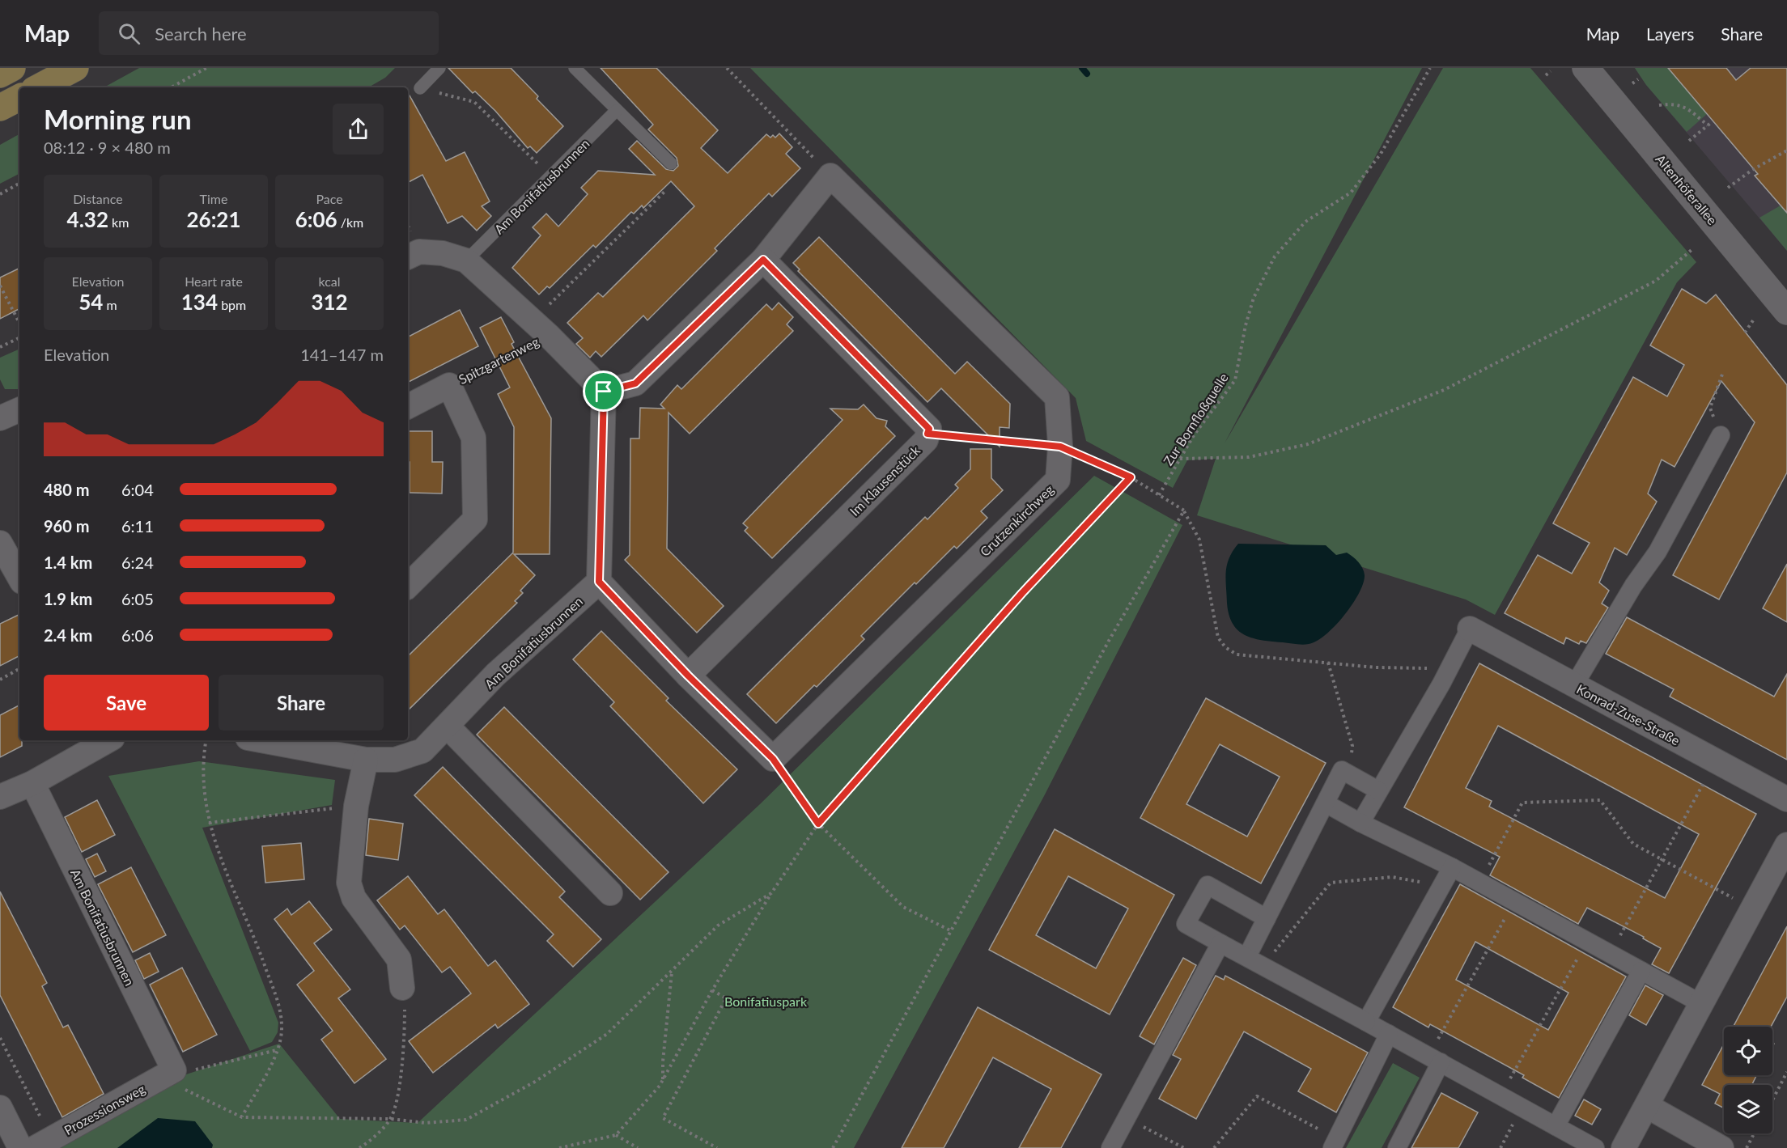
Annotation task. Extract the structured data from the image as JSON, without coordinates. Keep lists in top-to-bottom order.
{
  "streets": {
    "street": [
      "Am Bonifatiusbrunnen",
      "Altenhöferallee",
      "Spitzgartenweg",
      "Im Klausenstück",
      "Crutzenkirchweg",
      "Konrad-Zuse-Straße",
      "Prozessionsweg"
    ],
    "path": ["Zur Bornfloßquelle"]
  },
  "crossings": [
    ["Am Bonifatiusbrunnen", "Prozessionsweg"]
  ],
  "parks": ["Bonifatiuspark"],
  "page": {
    "header": "Map",
    "search": "Search here",
    "nav": ["Map", "Layers", "Share"],
    "heading": ["Morning run", "08:12 · 9 × 480 m"],
    "stats": [
      ["Distance", "4.32 km"],
      ["Time", "26:21"],
      ["Pace", "6:06 /km"],
      ["Elevation", "54 m"],
      ["Heart rate", "134 bpm"],
      ["kcal", "312"]
    ],
    "chart": ["Elevation", "141–147 m"],
    "list": [
      {
        "name": "480 m",
        "note": "6:04"
      },
      {
        "name": "960 m",
        "note": "6:11"
      },
      {
        "name": "1.4 km",
        "note": "6:24"
      },
      {
        "name": "1.9 km",
        "note": "6:05"
      },
      {
        "name": "2.4 km",
        "note": "6:06"
      }
    ],
    "buttons": ["Save", "Share"]
  }
}
